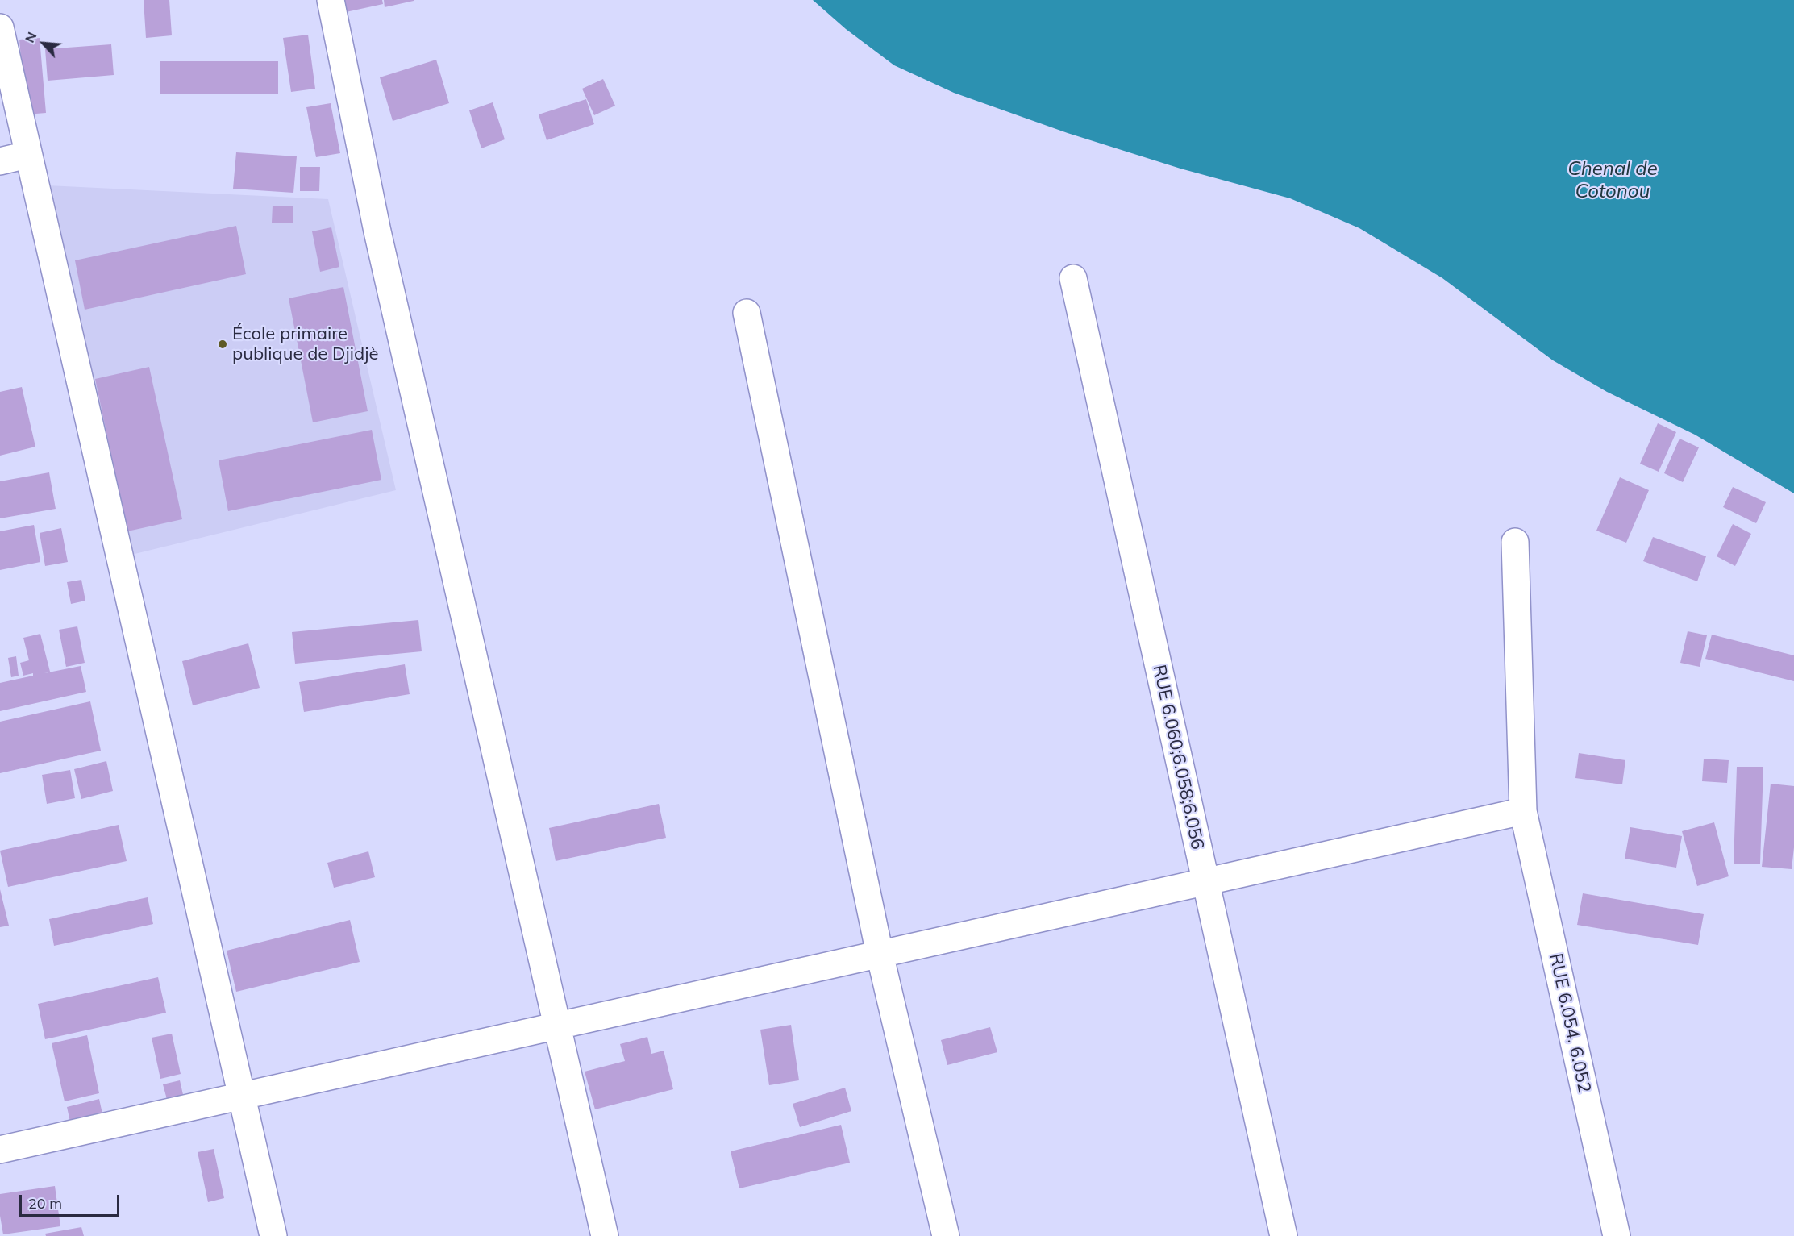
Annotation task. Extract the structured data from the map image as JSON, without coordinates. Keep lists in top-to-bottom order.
{
  "streets": {
    "street": ["RUE 6.060;6.058;6.056", "RUE 6.054, 6.052"]
  },
  "water": ["Chenal de Cotonou"],
  "places": ["École primaire publique de Djidjè"],
  "scale_bar": "20 m",
  "north": "top left"
}
